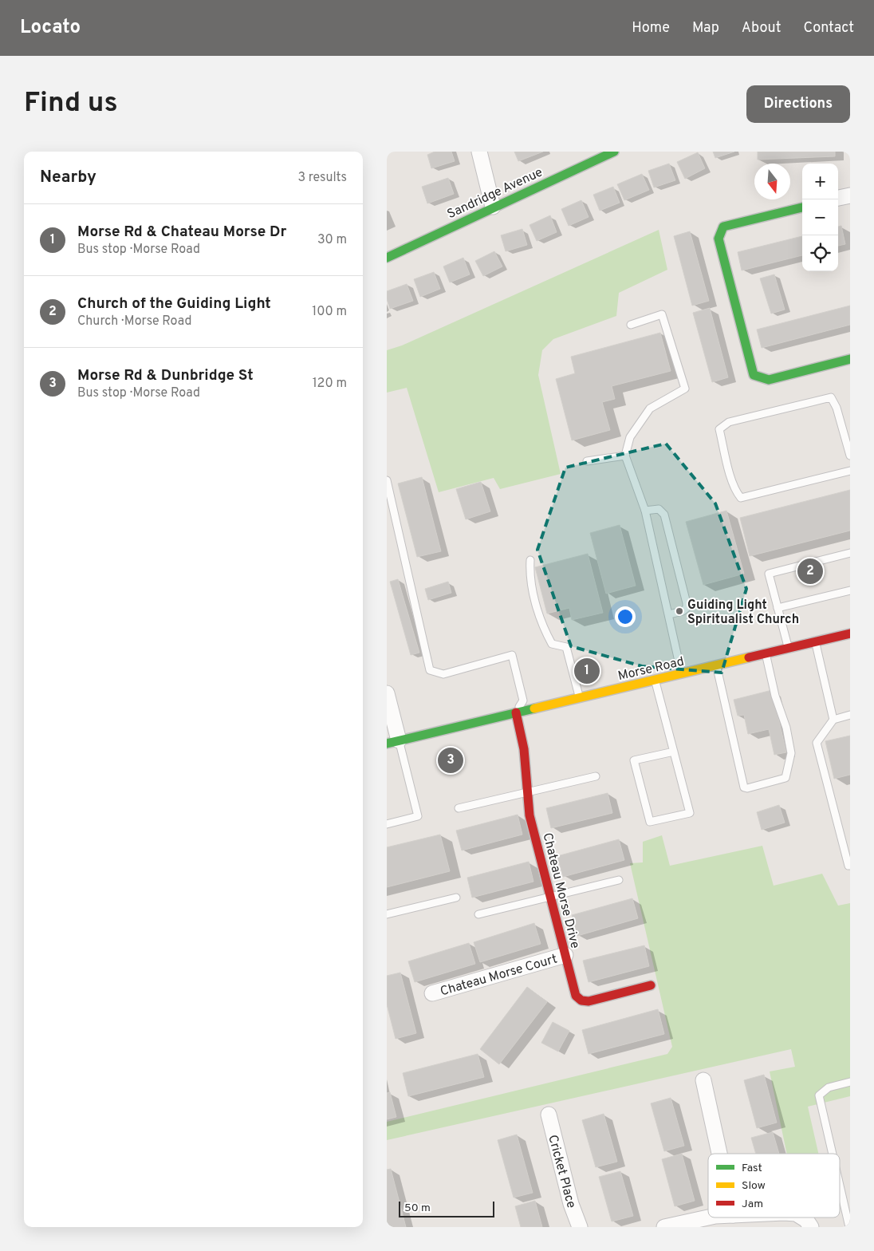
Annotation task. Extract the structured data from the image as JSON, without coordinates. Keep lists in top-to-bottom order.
{
  "streets": {
    "street": [
      "Sandridge Avenue",
      "Morse Road",
      "Chateau Morse Drive",
      "Chateau Morse Court",
      "Cricket Place"
    ]
  },
  "crossings": [
    ["Morse Road", "Chateau Morse Drive"],
    ["Chateau Morse Drive", "Chateau Morse Court"]
  ],
  "places": ["Guiding Light Spiritualist Church"],
  "legend": ["Fast", "Slow", "Jam"],
  "scale_bar": "50 m",
  "north": "bottom",
  "page": {
    "header": "Locato",
    "nav": [
      "Home",
      "Map",
      "About",
      "Contact"
    ],
    "buttons": "Directions",
    "title": "Find us",
    "heading": ["Nearby", "3 results"],
    "map_buttons": ["+", "−"],
    "list": [
      {
        "mark": "1",
        "name": "Morse Rd & Chateau Morse Dr",
        "note": "Bus stop · Morse Road",
        "value": "30 m"
      },
      {
        "mark": "2",
        "name": "Church of the Guiding Light",
        "note": "Church · Morse Road",
        "value": "100 m"
      },
      {
        "mark": "3",
        "name": "Morse Rd & Dunbridge St",
        "note": "Bus stop · Morse Road",
        "value": "120 m"
      }
    ],
    "pins": ["2", "1", "3"],
    "scale": "50 m"
  }
}
